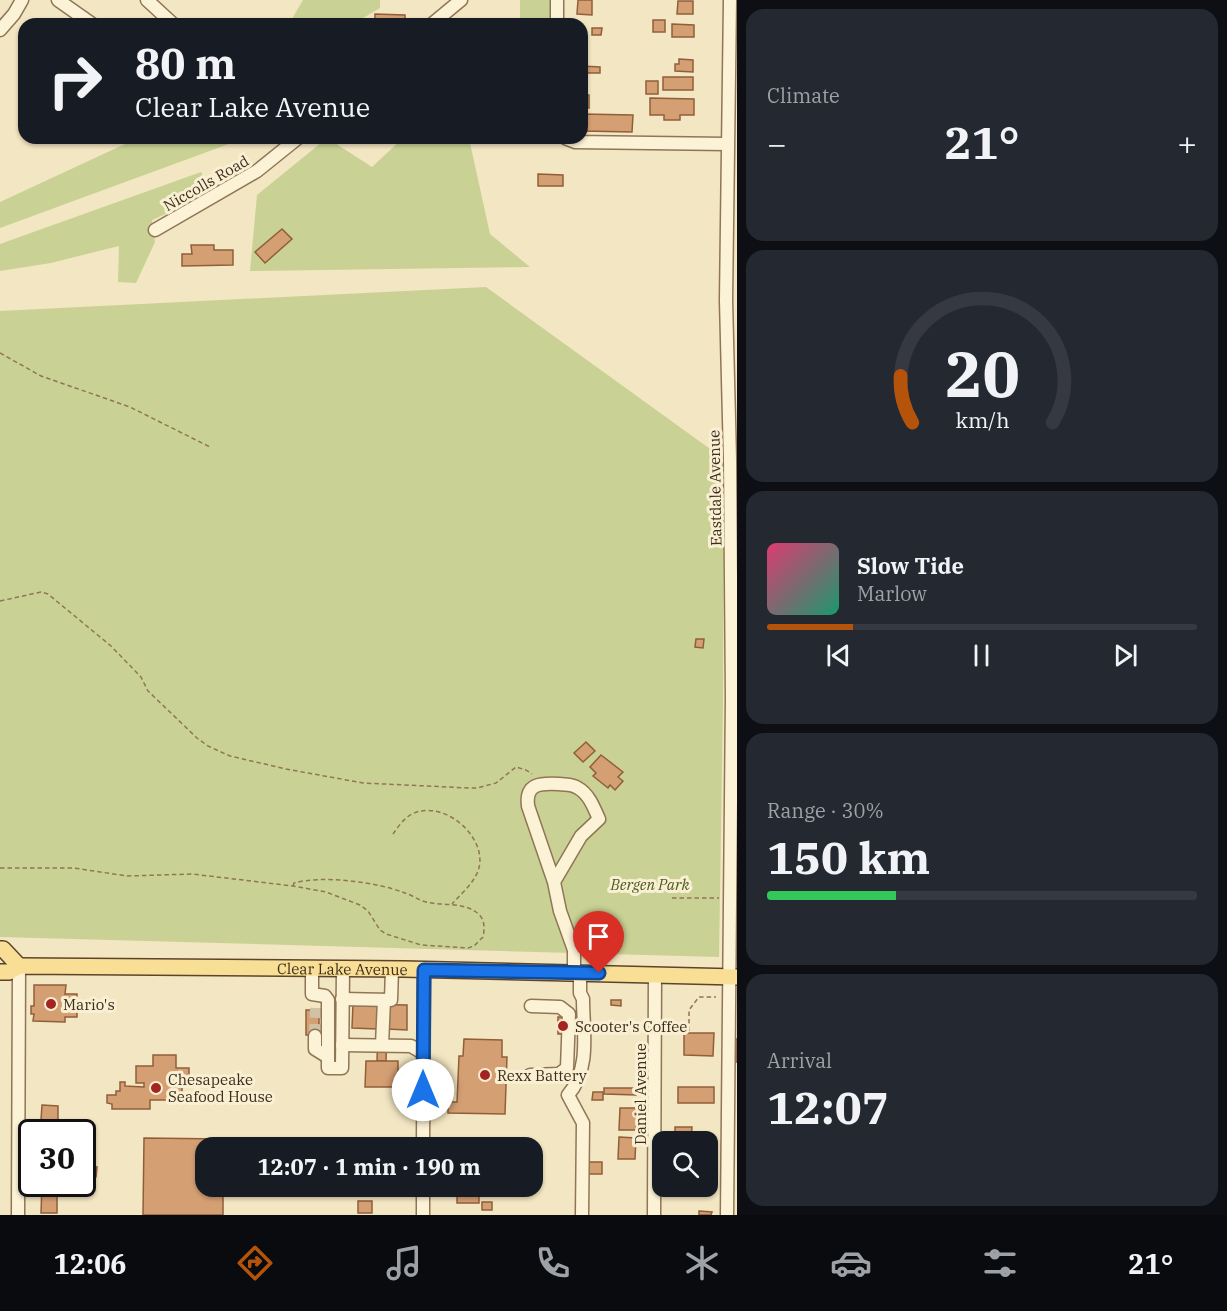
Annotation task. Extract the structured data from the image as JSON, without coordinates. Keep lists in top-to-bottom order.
{
  "streets": {
    "main road": ["Clear Lake Avenue"],
    "street": ["Niccolls Road", "Eastdale Avenue", "Daniel Avenue"]
  },
  "crossings": [
    ["Eastdale Avenue", "Clear Lake Avenue"],
    ["Clear Lake Avenue", "Daniel Avenue"]
  ],
  "parks": ["Bergen Park"],
  "places": [
    "Mario's",
    "Scooter's Coffee",
    "Rexx Battery",
    "Chesapeake Seafood House"
  ],
  "page": {
    "tile": [
      "Climate",
      ["Range · 30%", "150 km"],
      ["Arrival", "12:07"]
    ],
    "turn": ["80 m", "Clear Lake Avenue"],
    "heat": ["−", "21°", "+"],
    "song": ["Slow Tide", "Marlow"],
    "limit": "30",
    "trip": "12:07 · 1 min · 190 m",
    "tabs": ["12:06", "21°"],
    "gauge": ["20", "km/h"]
  }
}
